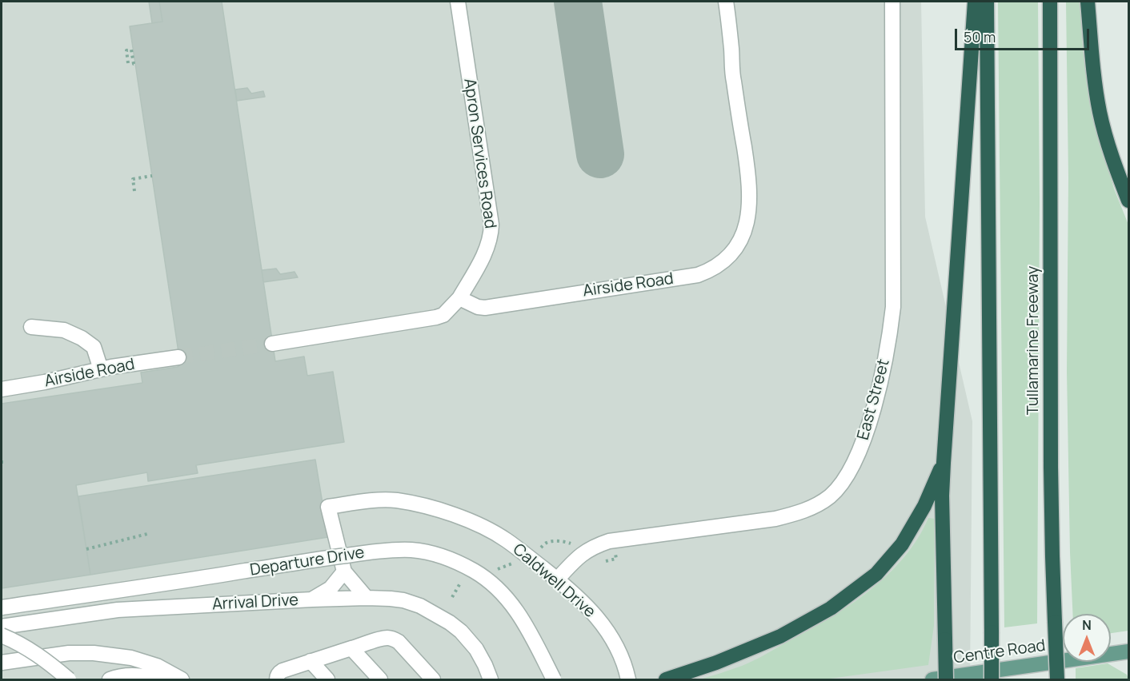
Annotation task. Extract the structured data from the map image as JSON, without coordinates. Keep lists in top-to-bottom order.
{
  "streets": {
    "highway": ["Tullamarine Freeway"],
    "main road": ["Centre Road"],
    "street": [
      "Apron Services Road",
      "Airside Road",
      "East Street",
      "Departure Drive",
      "Caldwell Drive",
      "Arrival Drive"
    ]
  },
  "crossings": [
    ["Apron Services Road", "Airside Road"],
    ["East Street", "Caldwell Drive"]
  ],
  "scale_bar": "50 m",
  "north": "top"
}
